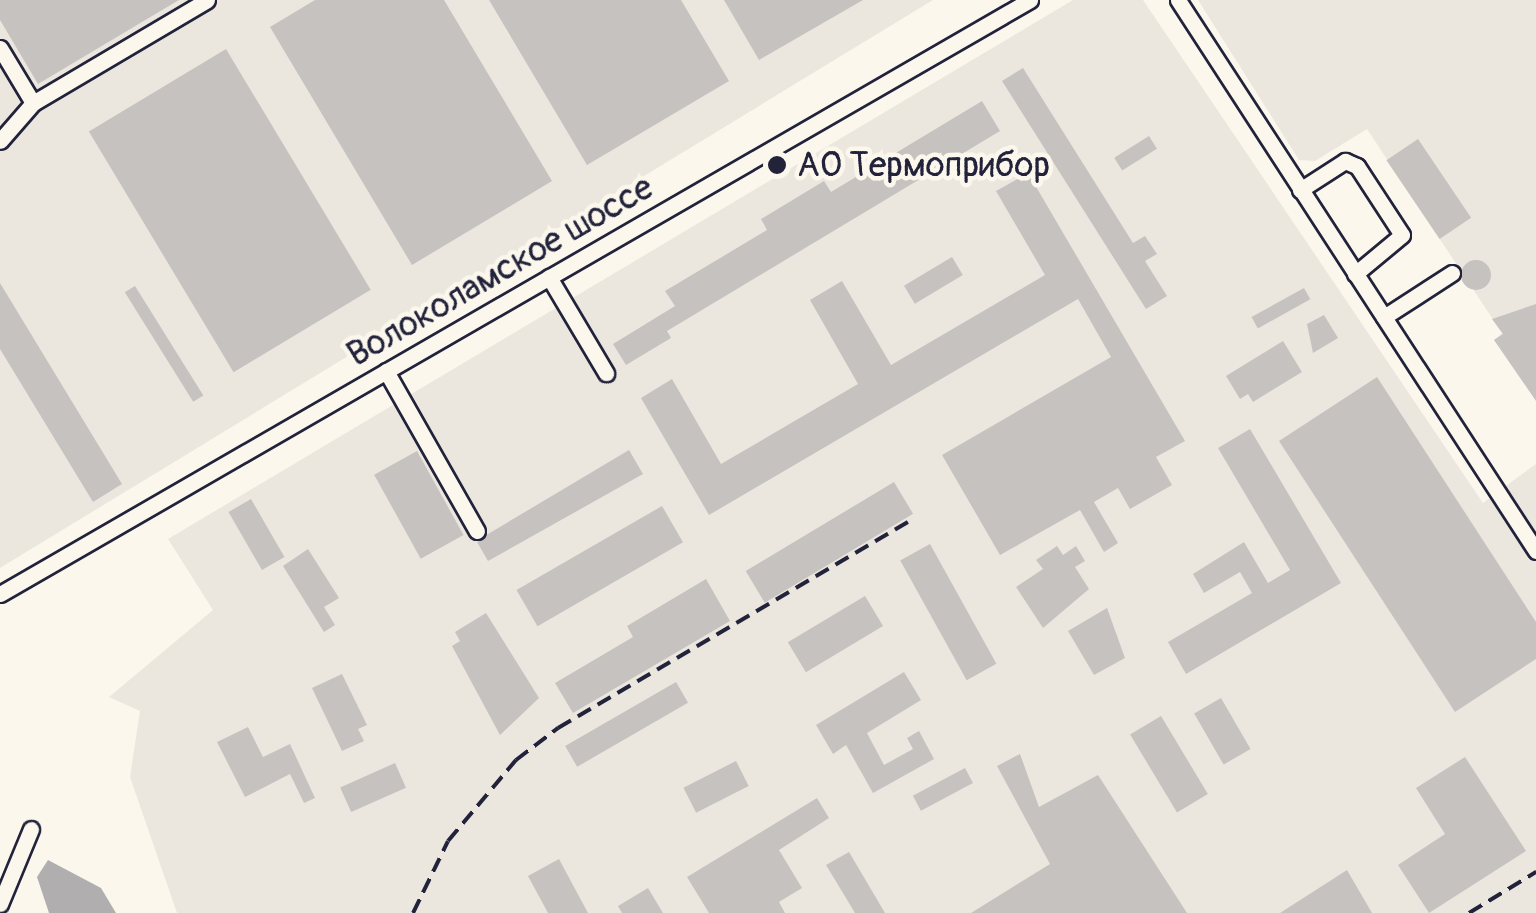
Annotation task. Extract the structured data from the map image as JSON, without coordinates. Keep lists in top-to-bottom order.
{
  "streets": {
    "street": ["Волоколамское шоссе"]
  },
  "places": ["АО Термоприбор"]
}
